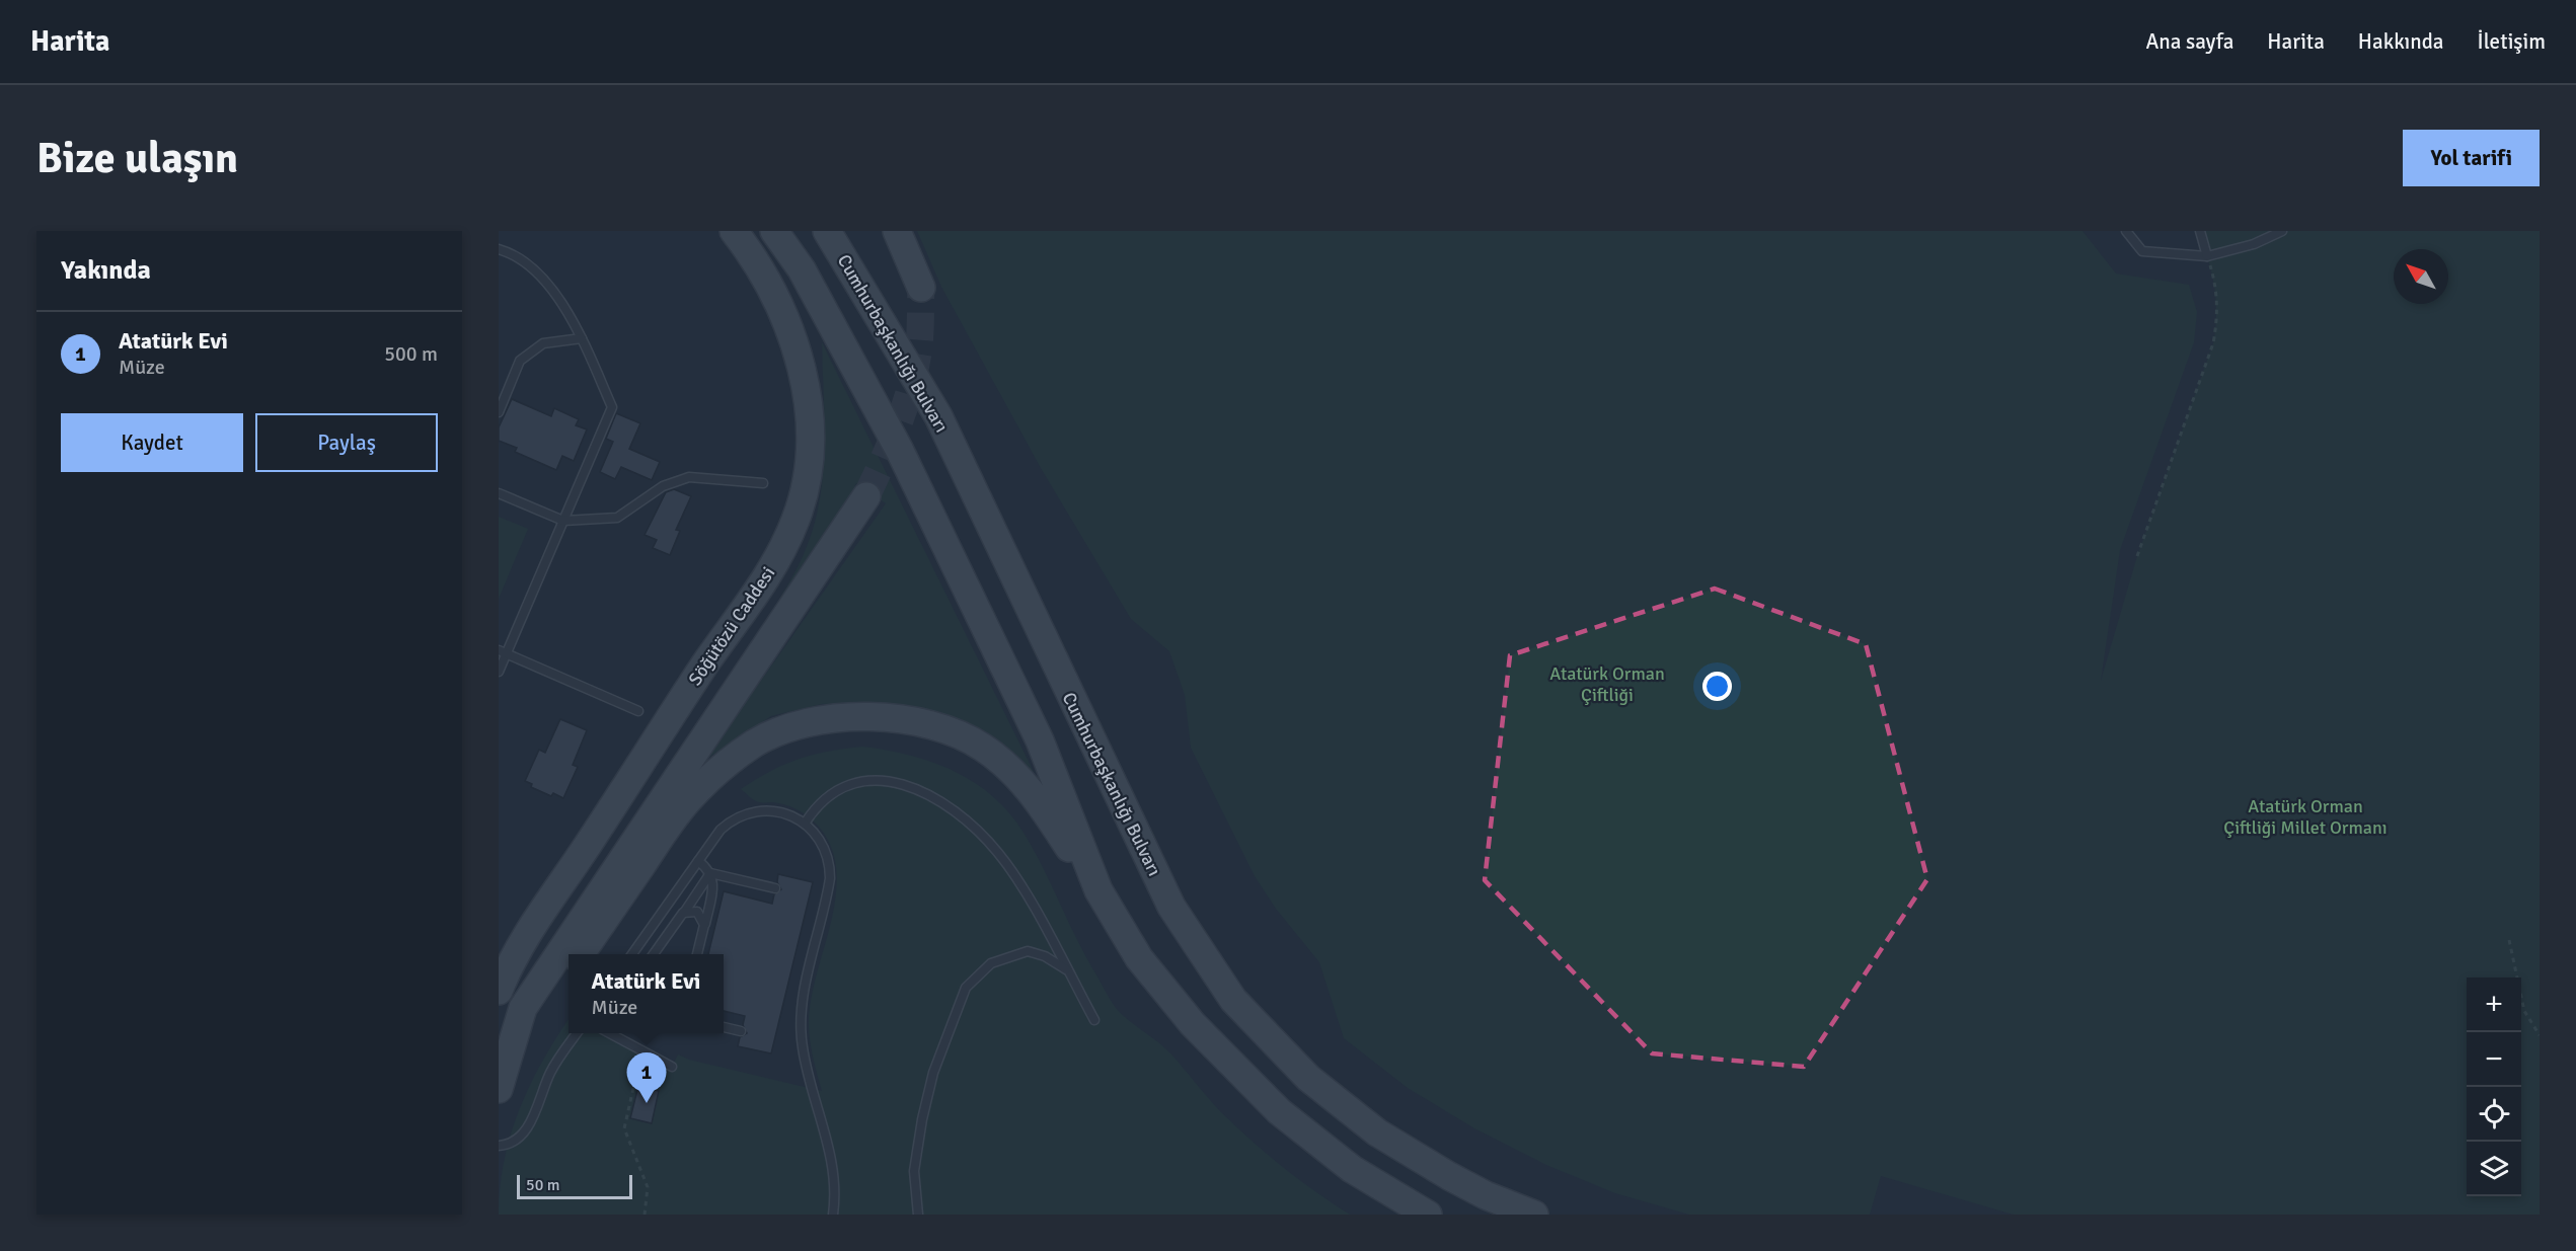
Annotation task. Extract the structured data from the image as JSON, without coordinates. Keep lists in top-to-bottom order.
{
  "streets": {
    "main road": ["Cumhurbaşkanlığı Bulvarı", "Söğütözü Caddesi"]
  },
  "parks": ["Atatürk Orman Çiftliği", "Atatürk Orman Çiftliği Millet Ormanı"],
  "scale_bar": "50 m",
  "north": "top left",
  "page": {
    "header": "Harita",
    "nav": [
      "Ana sayfa",
      "Harita",
      "Hakkında",
      "İletişim"
    ],
    "buttons": [
      "Yol tarifi",
      ["Kaydet", "Paylaş"]
    ],
    "title": "Bize ulaşın",
    "heading": "Yakında",
    "list": [
      {
        "mark": "1",
        "name": "Atatürk Evi",
        "note": "Müze",
        "value": "500 m"
      }
    ],
    "popup": ["Atatürk Evi", "Müze"],
    "map_buttons": ["+", "−"],
    "pins": "1",
    "scale": "50 m"
  }
}
